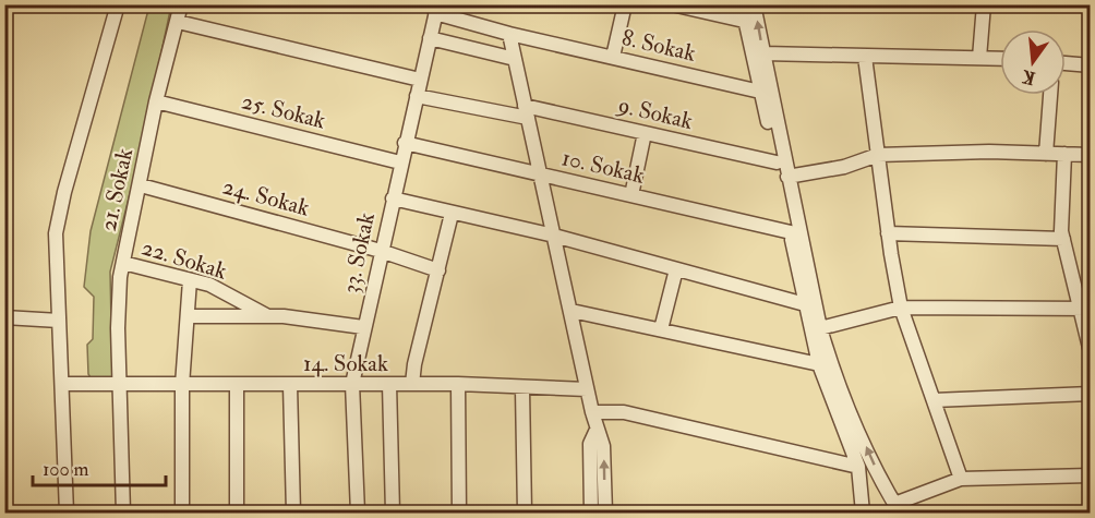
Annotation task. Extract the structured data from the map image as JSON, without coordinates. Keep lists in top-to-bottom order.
{
  "streets": {
    "street": [
      "8. Sokak",
      "25. Sokak",
      "9. Sokak",
      "10. Sokak",
      "21. Sokak",
      "24. Sokak",
      "33. Sokak",
      "22. Sokak",
      "14. Sokak"
    ]
  },
  "crossings": [
    ["8. Sokak", "33. Sokak"],
    ["25. Sokak", "21. Sokak"],
    ["25. Sokak", "33. Sokak"],
    ["9. Sokak", "33. Sokak"],
    ["10. Sokak", "33. Sokak"],
    ["21. Sokak", "24. Sokak"],
    ["21. Sokak", "22. Sokak"],
    ["21. Sokak", "14. Sokak"],
    ["24. Sokak", "33. Sokak"],
    ["33. Sokak", "14. Sokak"]
  ],
  "scale_bar": "100 m",
  "north": "bottom"
}
